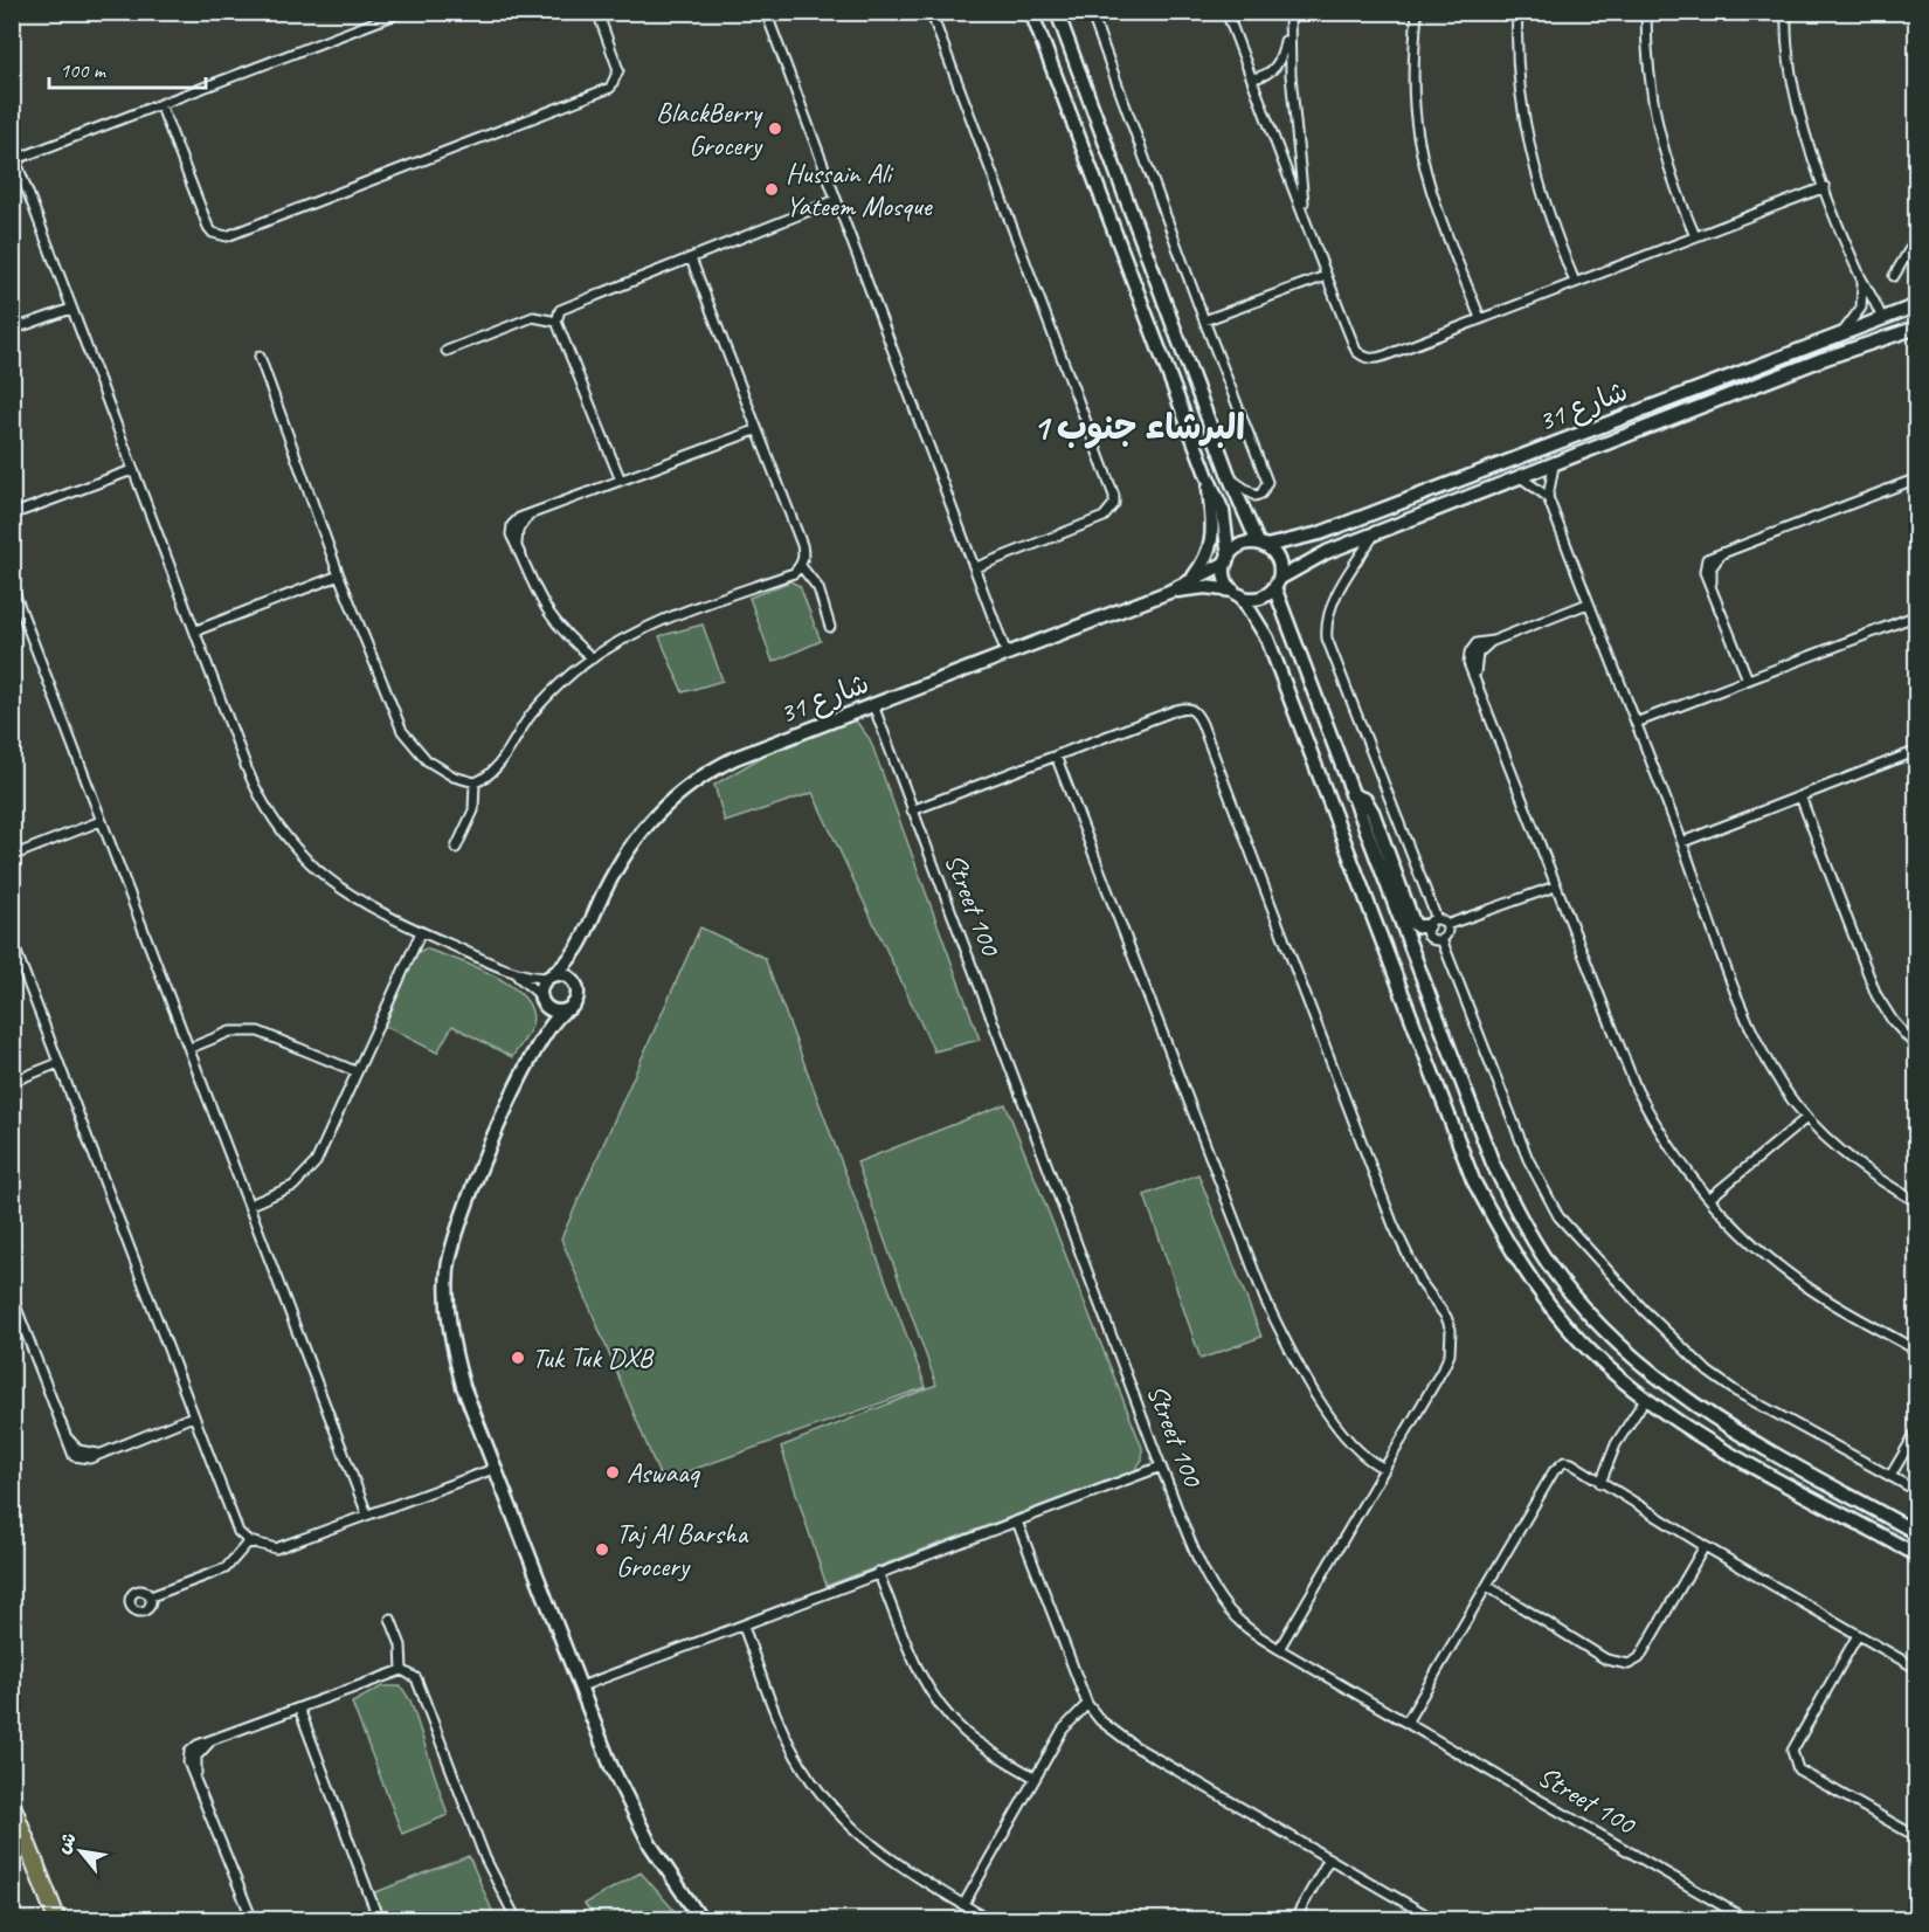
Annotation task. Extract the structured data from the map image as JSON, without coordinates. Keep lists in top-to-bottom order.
{
  "streets": {
    "main road": ["شارع 31"],
    "street": ["Street 100"]
  },
  "crossings": [
    ["شارع 31", "Street 100"]
  ],
  "districts": ["البرشاء جنوب 1"],
  "places": [
    "BlackBerry Grocery",
    "Hussain Ali Yateem Mosque",
    "Tuk Tuk DXB",
    "Aswaaq",
    "Taj Al Barsha Grocery"
  ],
  "scale_bar": "100 m",
  "north": "top left"
}
